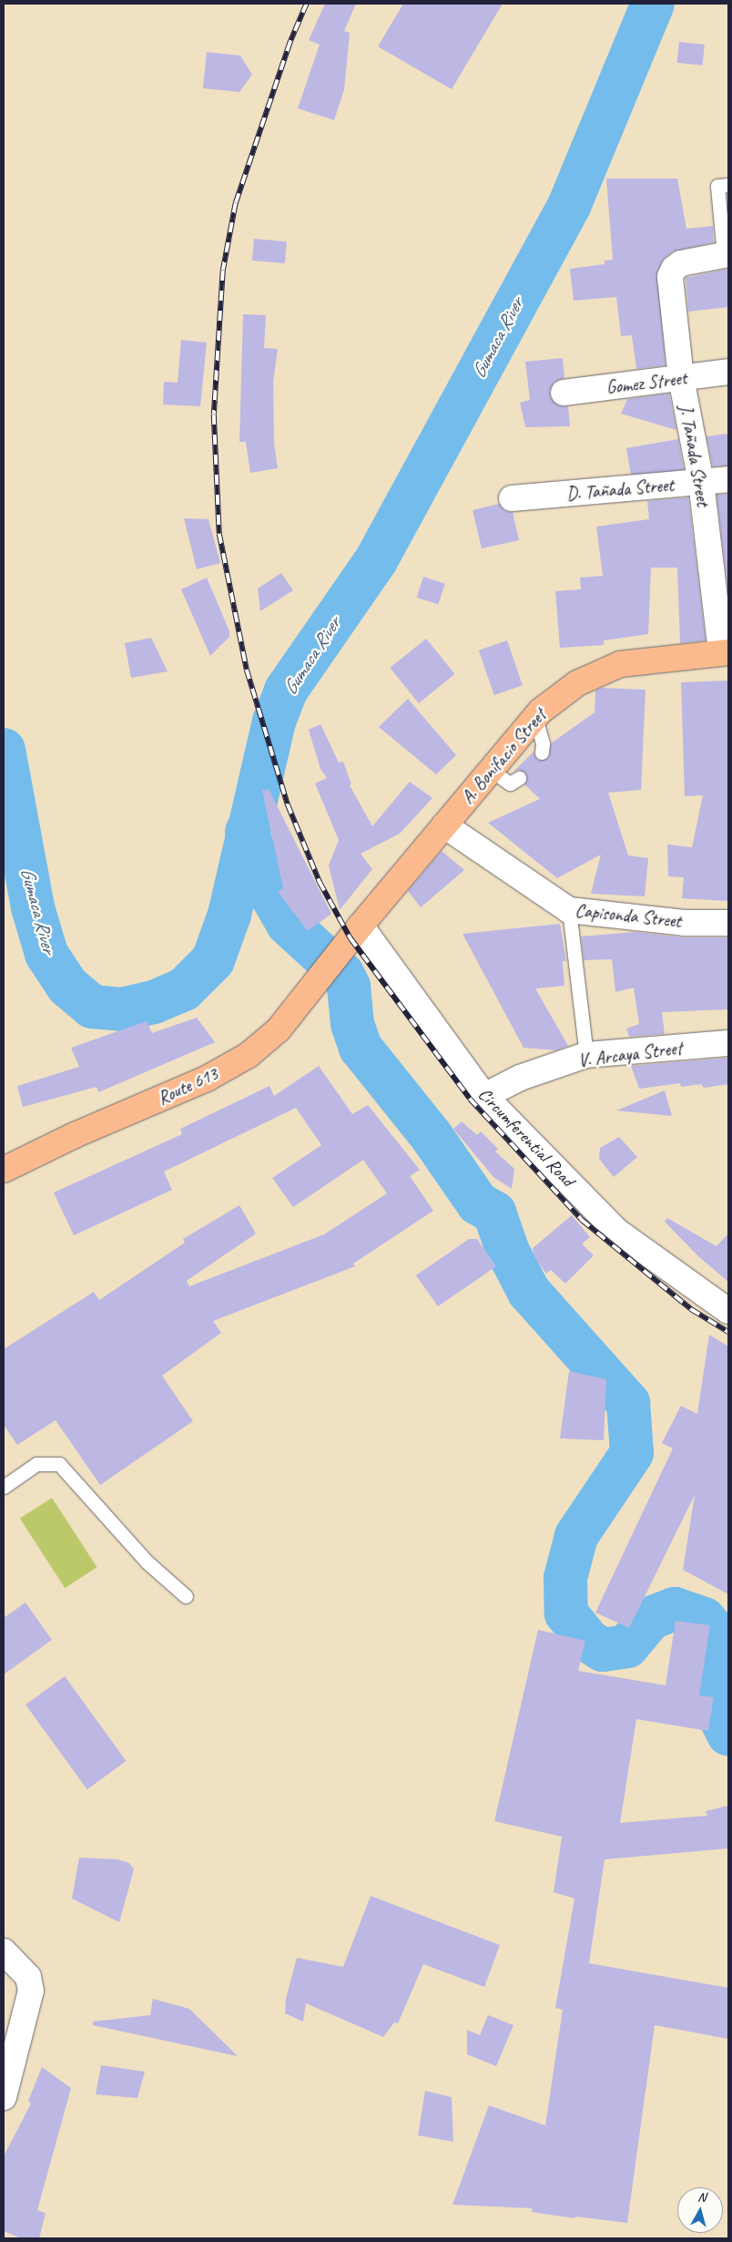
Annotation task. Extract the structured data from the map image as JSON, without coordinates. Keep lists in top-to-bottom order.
{
  "streets": {
    "main road": ["A. Bonifacio Street", "Route 613"],
    "street": [
      "Gomez Street",
      "J. Tañada Street",
      "D. Tañada Street",
      "Capisonda Street",
      "V. Arcaya Street",
      "Circumferential Road"
    ]
  },
  "crossings": [
    ["Gomez Street", "J. Tañada Street"],
    ["J. Tañada Street", "D. Tañada Street"],
    ["J. Tañada Street", "A. Bonifacio Street"],
    ["A. Bonifacio Street", "Capisonda Street"],
    ["A. Bonifacio Street", "Route 613"],
    ["A. Bonifacio Street", "Circumferential Road"],
    ["V. Arcaya Street", "Circumferential Road"]
  ],
  "water": ["Gumaca River"],
  "north": "top"
}
